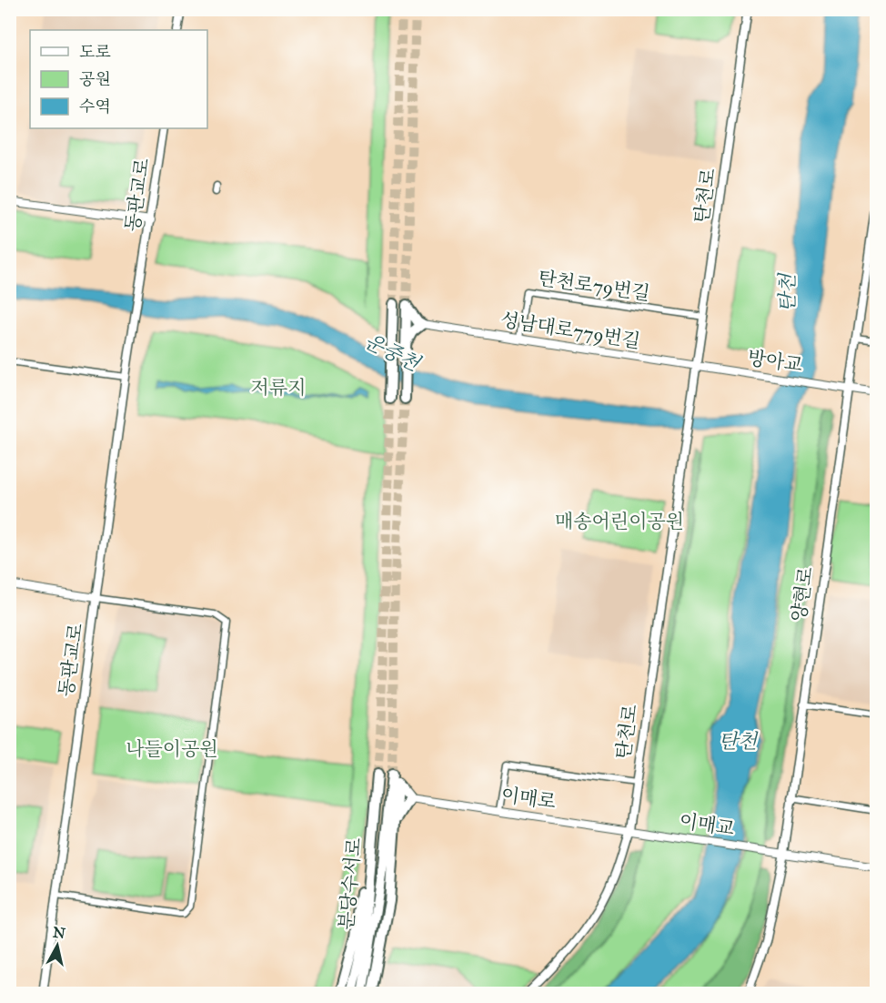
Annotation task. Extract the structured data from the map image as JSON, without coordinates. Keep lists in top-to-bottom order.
{
  "streets": {
    "highway": ["분당수서로"],
    "main road": ["동판교로", "탄천로", "양현로"],
    "street": [
      "탄천로79번길",
      "성남대로779번길",
      "방아교",
      "이매로",
      "이매교"
    ]
  },
  "crossings": [
    ["탄천로", "탄천로79번길"],
    ["탄천로", "성남대로779번길"],
    ["탄천로", "이매로"],
    ["탄천로79번길", "성남대로779번길"],
    ["성남대로779번길", "방아교"],
    ["방아교", "양현로"],
    ["양현로", "이매교"],
    ["이매로", "이매교"]
  ],
  "water": ["탄천", "운중천"],
  "parks": ["저류지", "매송어린이공원", "나들이공원"],
  "legend": ["도로", "공원", "수역"],
  "north": "top"
}
